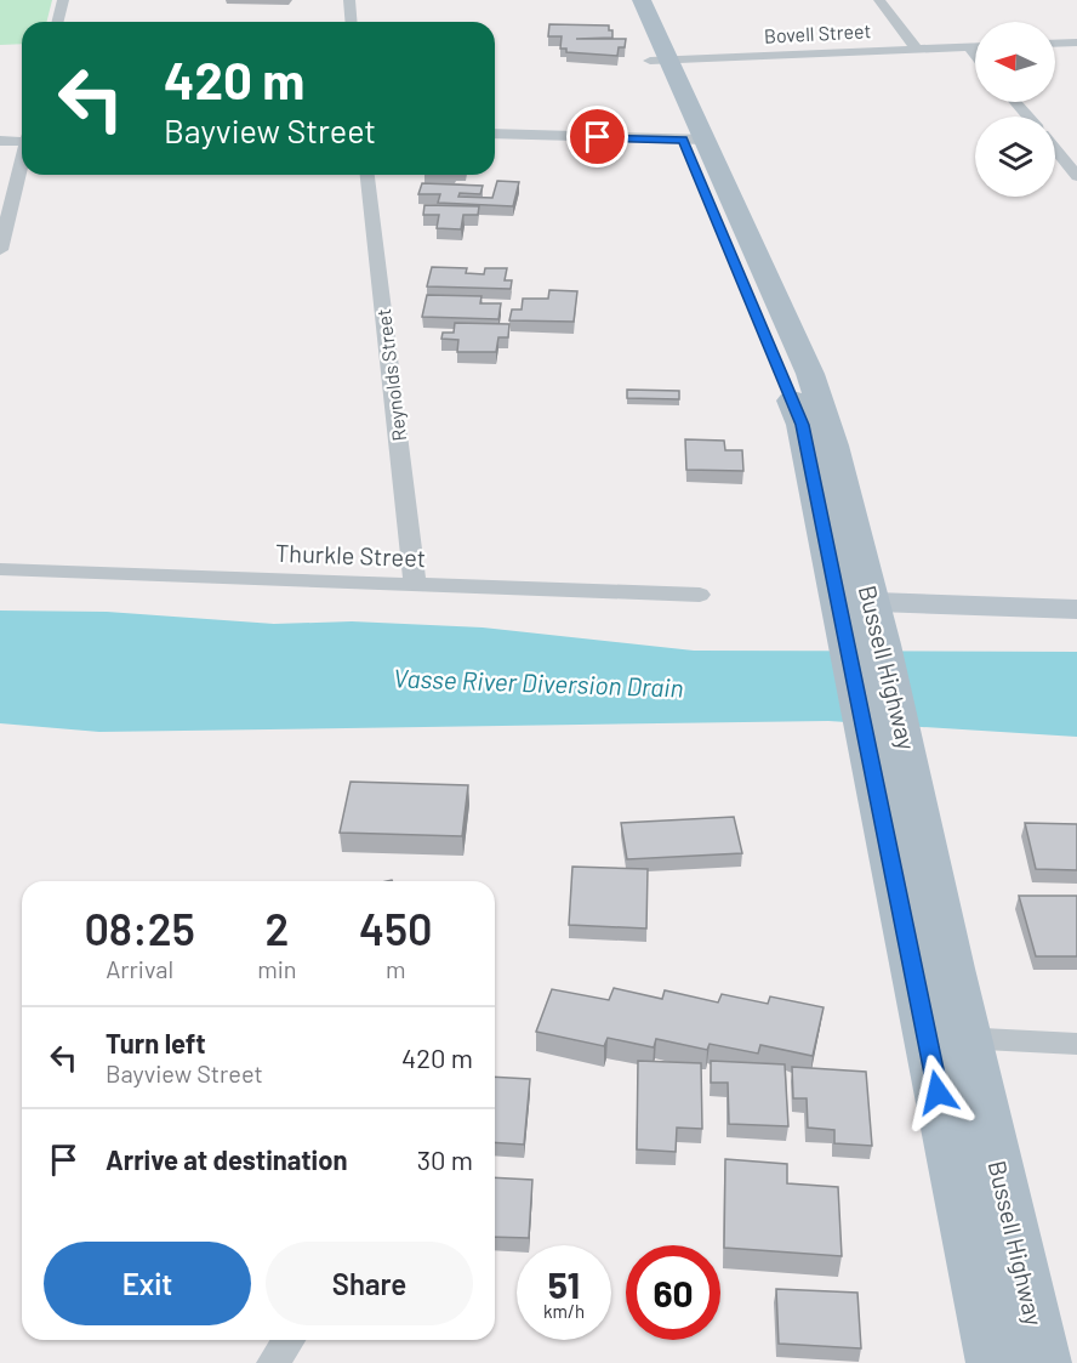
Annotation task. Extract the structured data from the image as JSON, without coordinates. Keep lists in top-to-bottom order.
{
  "streets": {
    "main road": ["Bussell Highway"],
    "street": ["Bovell Street", "Reynolds Street", "Thurkle Street"]
  },
  "crossings": [
    ["Bovell Street", "Bussell Highway"],
    ["Reynolds Street", "Thurkle Street"]
  ],
  "water": ["Vasse River Diversion Drain"],
  "north": "left",
  "page": {
    "turn": ["420 m", "Bayview Street"],
    "eta": [
      "08:25",
      "Arrival",
      "2",
      "min",
      "450",
      "m"
    ],
    "list": [
      {
        "name": "Turn left",
        "note": "Bayview Street",
        "value": "420 m"
      },
      {
        "name": "Arrive at destination",
        "value": "30 m"
      }
    ],
    "buttons": ["Exit", "Share"],
    "speed": "51 km/h",
    "limit": "60"
  }
}
